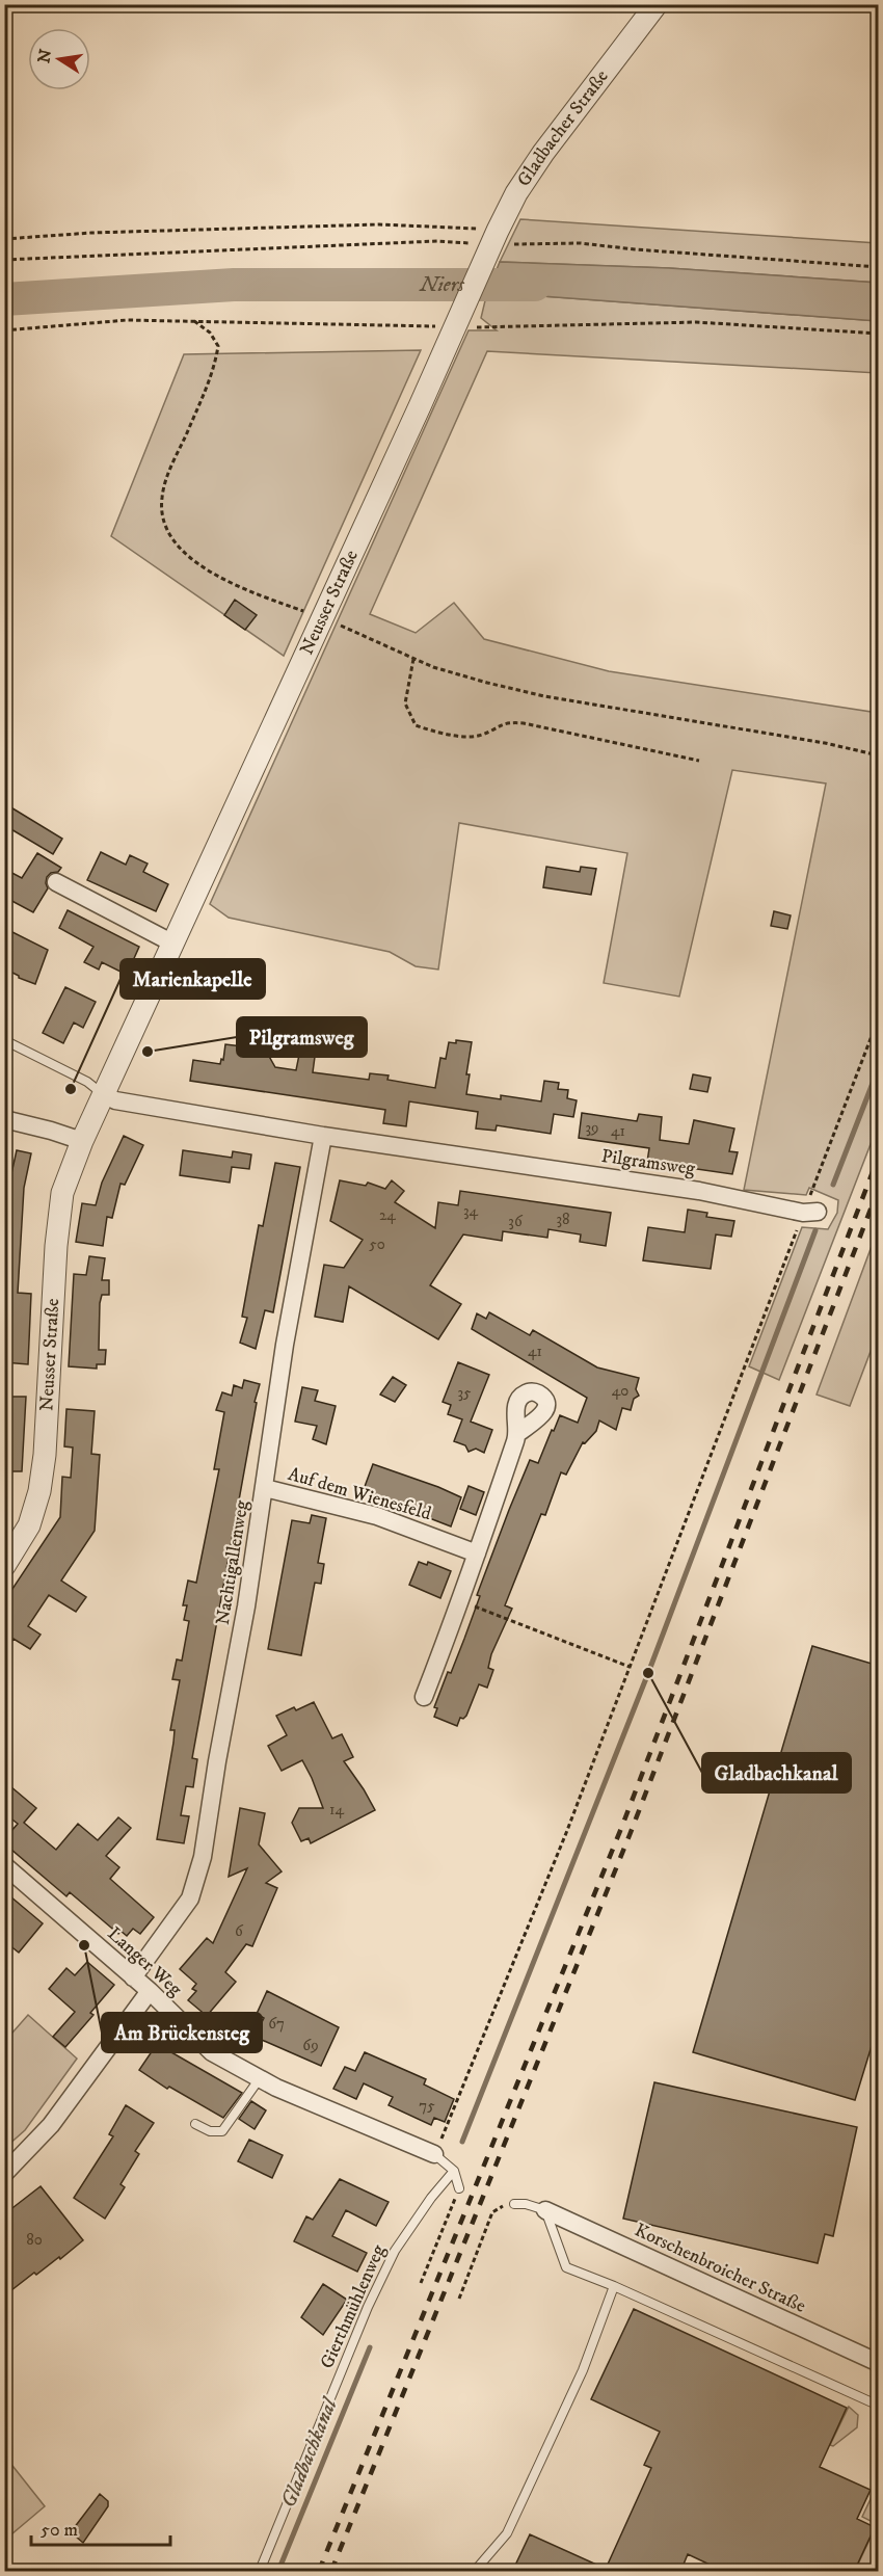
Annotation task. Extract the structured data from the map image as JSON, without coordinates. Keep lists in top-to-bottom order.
{
  "streets": {
    "street": [
      "Gladbacher Straße",
      "Neusser Straße",
      "Pilgramsweg",
      "Auf dem Wienesfeld",
      "Nachtigallenweg",
      "Langer Weg",
      "Korschenbroicher Straße"
    ],
    "lane": ["Gierthmühlenweg"]
  },
  "crossings": [
    ["Gladbacher Straße", "Neusser Straße"],
    ["Neusser Straße", "Pilgramsweg"],
    ["Pilgramsweg", "Nachtigallenweg"],
    ["Auf dem Wienesfeld", "Nachtigallenweg"],
    ["Nachtigallenweg", "Langer Weg"]
  ],
  "water": ["Niers", "Gladbachkanal"],
  "places": [
    "Pilgramsweg",
    "Marienkapelle",
    "Gladbachkanal",
    "Am Brückensteg"
  ],
  "house_numbers": [
    "39",
    "41",
    "34",
    "24",
    "38",
    "36",
    "50",
    "41",
    "40",
    "35",
    "14",
    "6",
    "67",
    "69",
    "75",
    "80"
  ],
  "scale_bar": "50 m",
  "north": "left"
}
